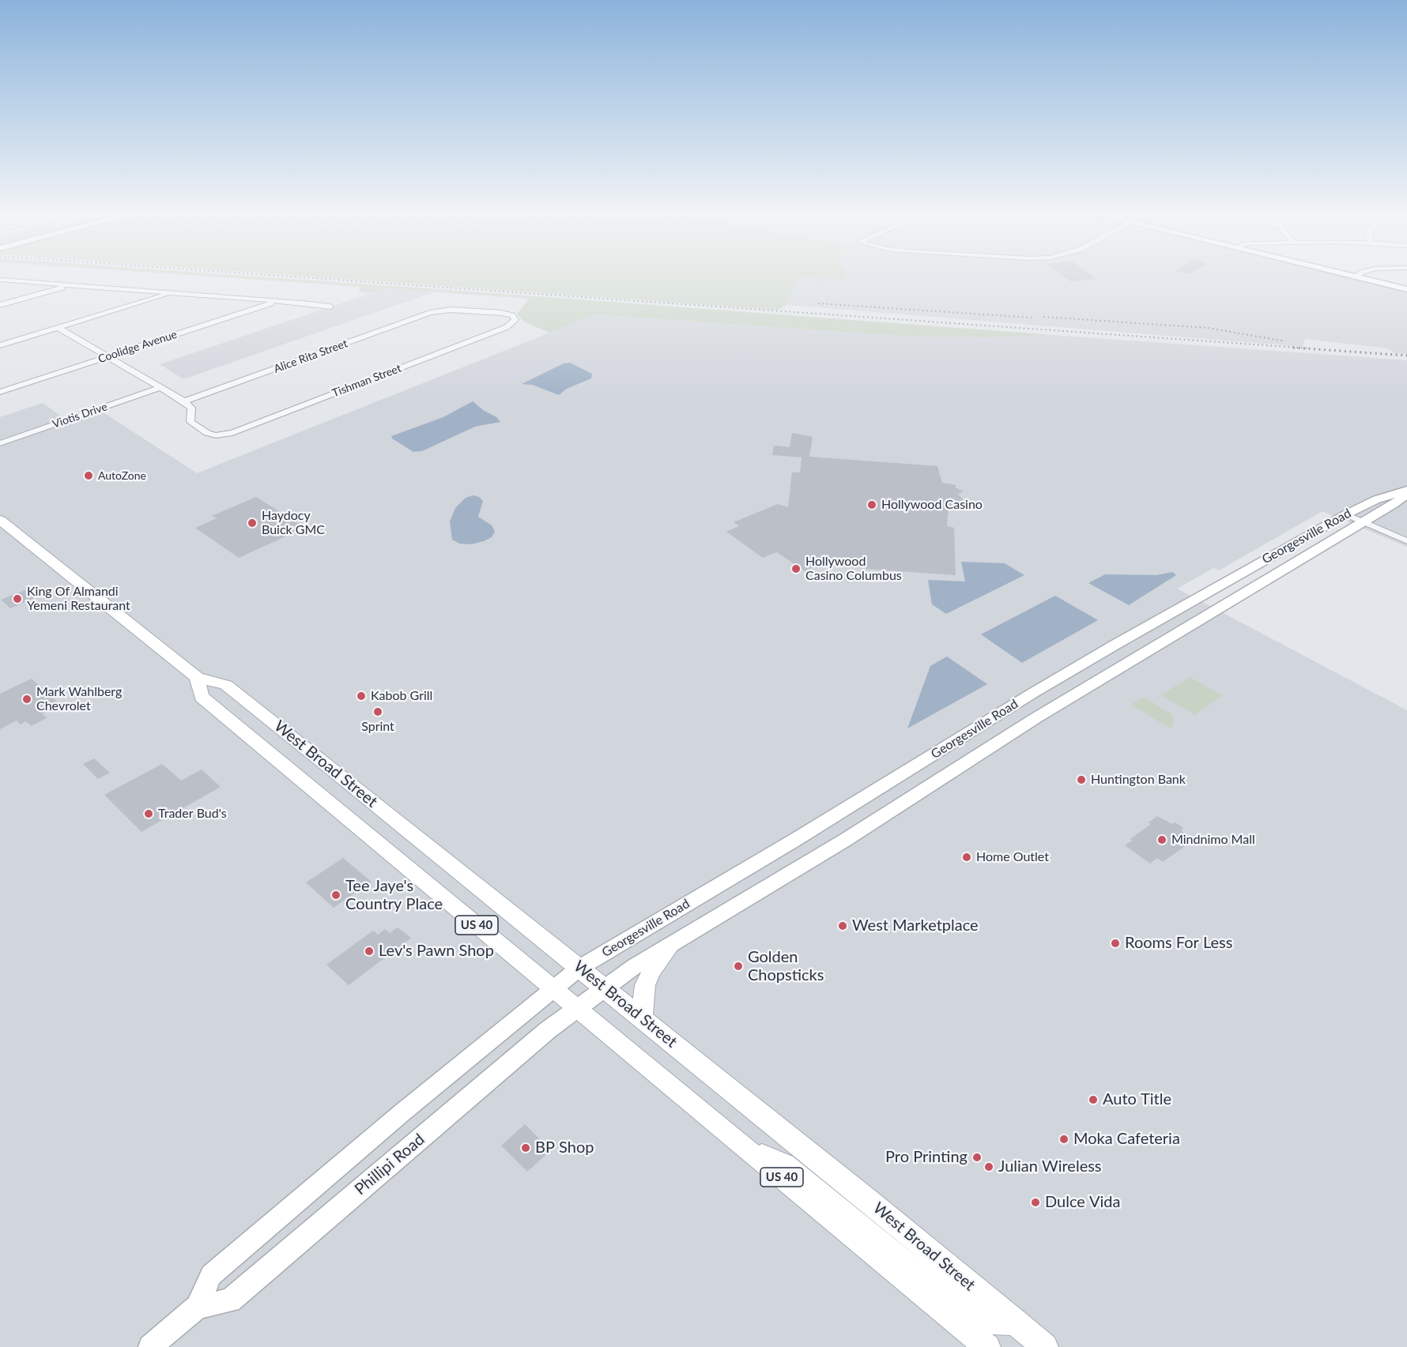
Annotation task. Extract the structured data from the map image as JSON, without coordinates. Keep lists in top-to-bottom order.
{
  "streets": {
    "main road": [
      "Georgesville Road",
      "West Broad Street",
      "US 40",
      "Phillipi Road"
    ],
    "street": [
      "Coolidge Avenue",
      "Alice Rita Street",
      "Tishman Street",
      "Viotis Drive"
    ]
  },
  "crossings": [
    ["Alice Rita Street", "Tishman Street"],
    ["Georgesville Road", "West Broad Street"],
    ["Georgesville Road", "Phillipi Road"],
    ["West Broad Street", "Phillipi Road"]
  ],
  "places": [
    "AutoZone",
    "Hollywood Casino",
    "Haydocy Buick GMC",
    "Hollywood Casino Columbus",
    "King Of Almandi Yemeni Restaurant",
    "Kabob Grill",
    "Mark Wahlberg Chevrolet",
    "Sprint",
    "Huntington Bank",
    "Trader Bud's",
    "Mindnimo Mall",
    "Home Outlet",
    "Tee Jaye's Country Place",
    "West Marketplace",
    "Rooms For Less",
    "Lev's Pawn Shop",
    "Golden Chopsticks",
    "Auto Title",
    "Moka Cafeteria",
    "BP Shop",
    "Pro Printing",
    "Julian Wireless",
    "Dulce Vida"
  ]
}
